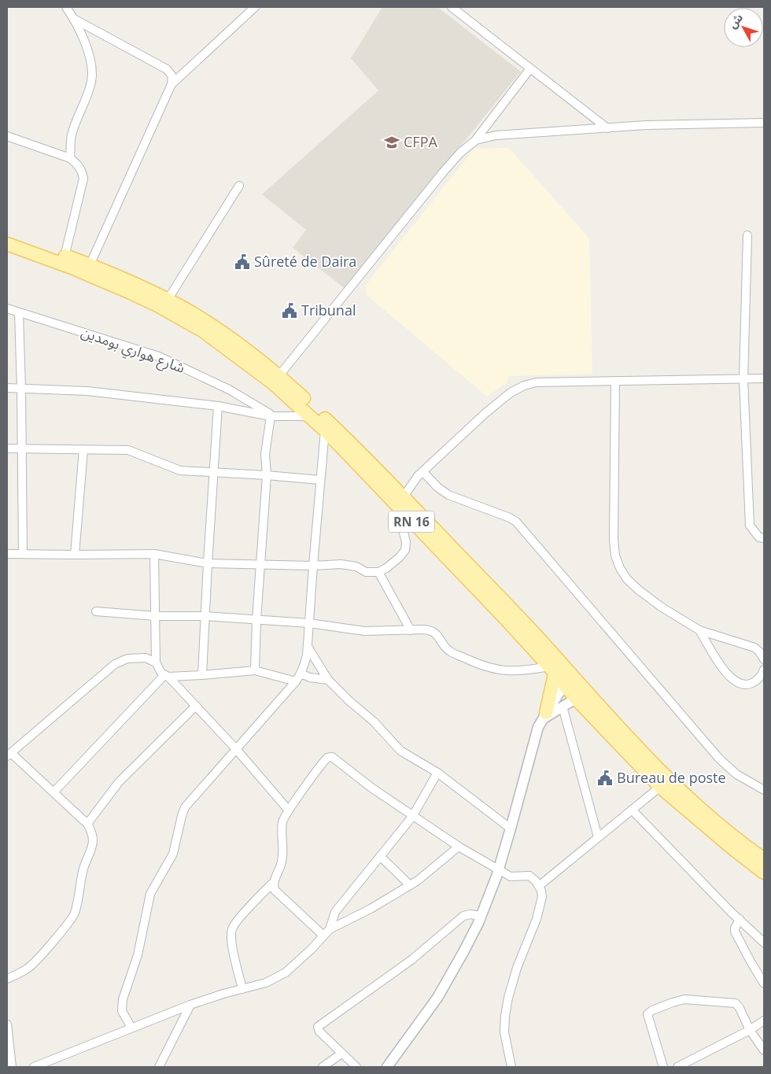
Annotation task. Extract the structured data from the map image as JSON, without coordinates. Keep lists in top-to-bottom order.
{
  "streets": {
    "main road": ["RN 16"],
    "street": ["شارع هواري بومدين"]
  },
  "places": {
    "school or university": ["CFPA"],
    "public building": ["Sûreté de Daira", "Tribunal", "Bureau de poste"]
  },
  "north": "top left"
}
